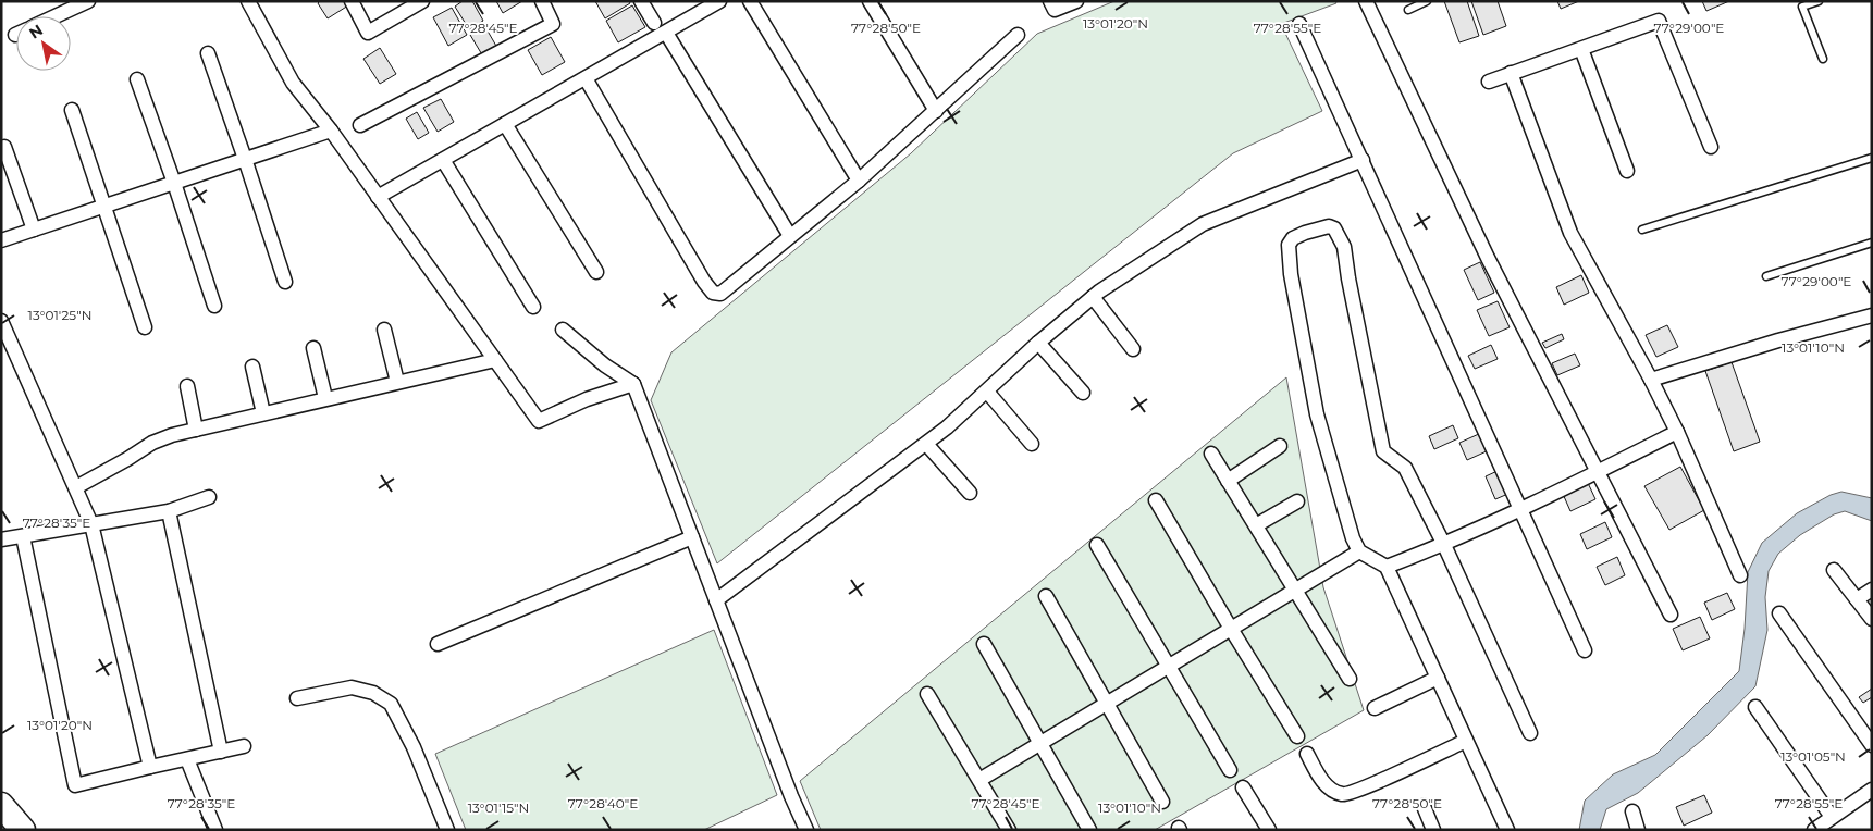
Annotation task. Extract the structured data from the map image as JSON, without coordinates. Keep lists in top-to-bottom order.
{
  "north": "top left",
  "coordinates": [
    "13°01'20\"N",
    "77°28'45\"E",
    "77°28'50\"E",
    "77°28'55\"E",
    "77°29'00\"E",
    "13°01'25\"N",
    "13°01'10\"N",
    "77°28'35\"E",
    "13°01'05\"N",
    "77°28'40\"E",
    "13°01'15\"N"
  ]
}
